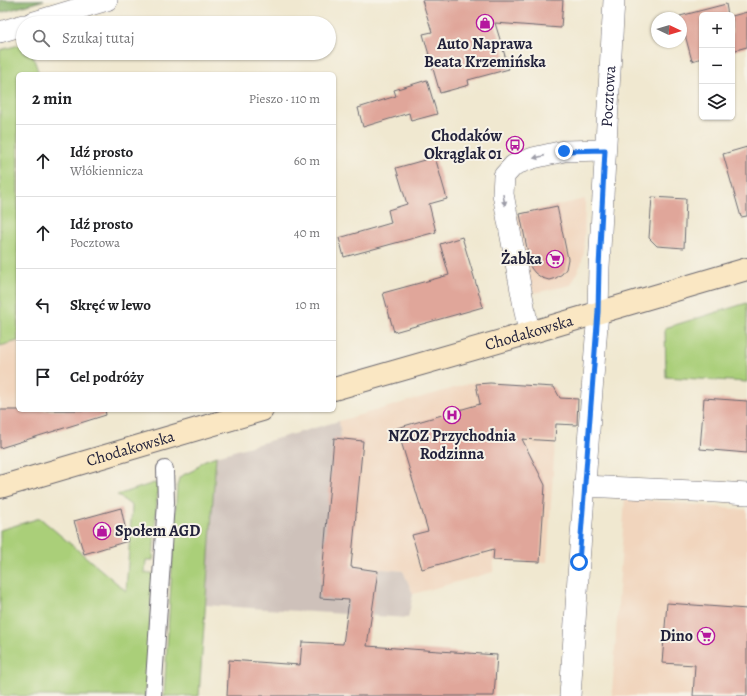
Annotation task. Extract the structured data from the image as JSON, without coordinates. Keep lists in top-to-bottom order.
{
  "streets": {
    "main road": ["Chodakowska"],
    "street": ["Pocztowa"]
  },
  "crossings": [
    ["Pocztowa", "Chodakowska"]
  ],
  "places": {
    "shop": ["Auto Naprawa Beata Krzemińska", "Społem AGD"],
    "bus stop": ["Chodaków Okrąglak 01"],
    "supermarket": ["Żabka", "Dino"],
    "hospital": ["NZOZ Przychodnia Rodzinna"]
  },
  "north": "right",
  "page": {
    "map_buttons": ["+", "−"],
    "search": "Szukaj tutaj",
    "heading": ["2 min", "Pieszo · 110 m"],
    "list": [
      ["Idź prosto", "Włókiennicza", "60 m"],
      ["Idź prosto", "Pocztowa", "40 m"],
      ["Skręć w lewo", "10 m"],
      "Cel podróży"
    ]
  }
}
